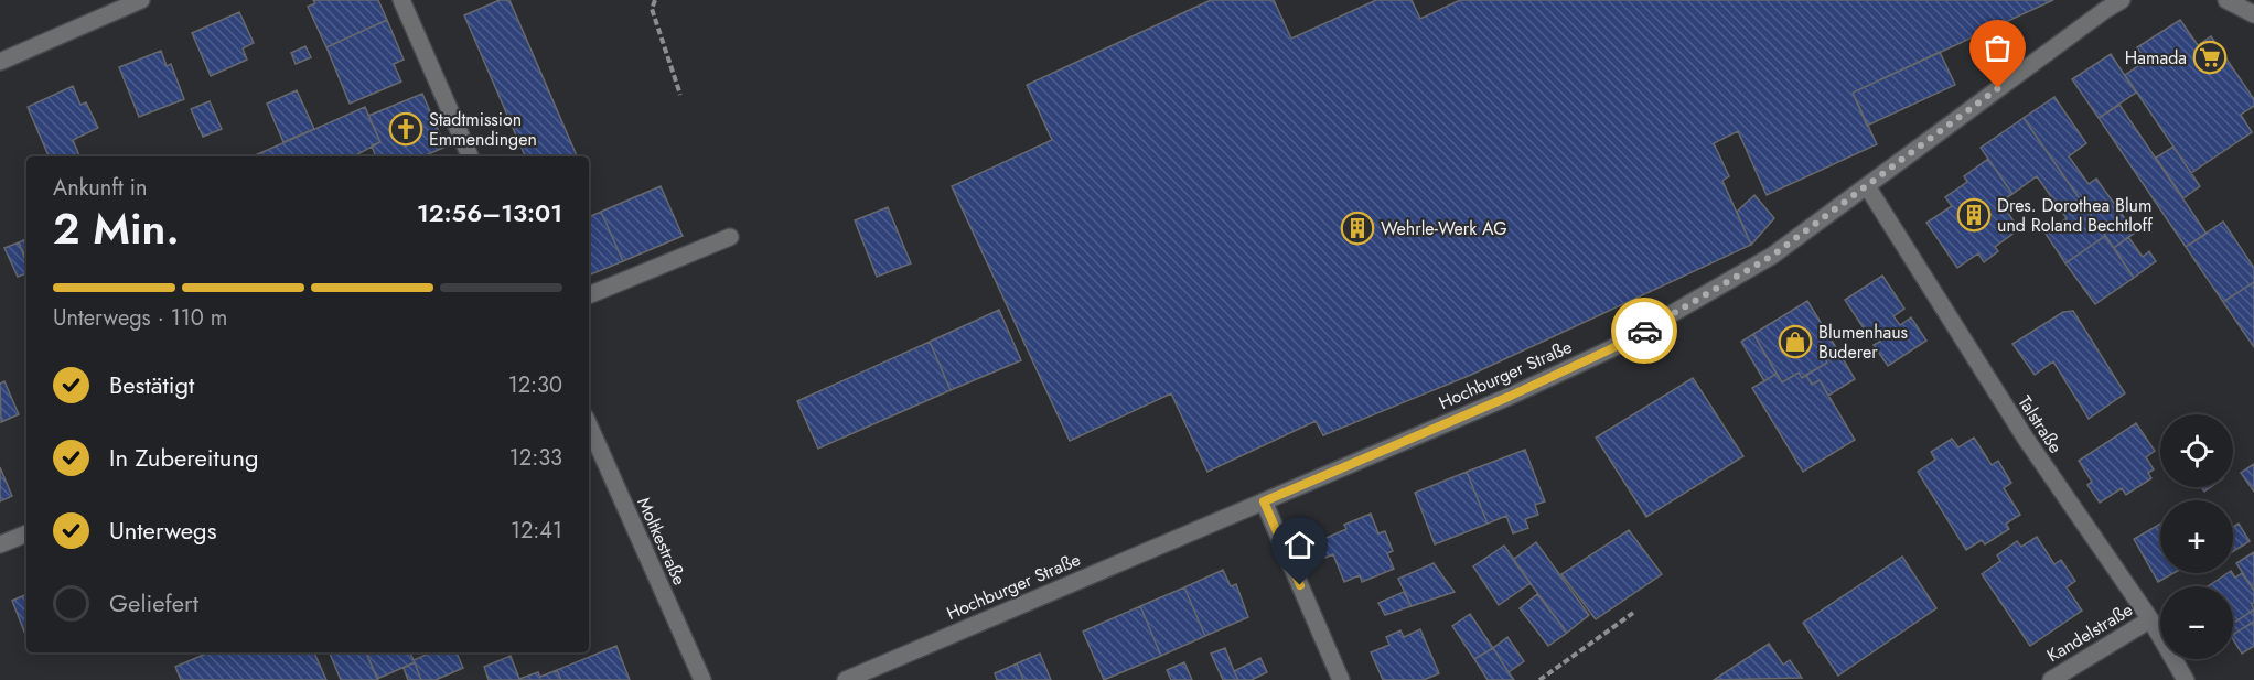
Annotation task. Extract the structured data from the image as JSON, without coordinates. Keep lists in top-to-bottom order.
{
  "streets": {
    "street": [
      "Hochburger Straße",
      "Talstraße",
      "Moltkestraße",
      "Kandelstraße"
    ]
  },
  "crossings": [
    ["Hochburger Straße", "Talstraße"],
    ["Talstraße", "Kandelstraße"]
  ],
  "places": {
    "supermarket": ["Hamada"],
    "church": ["Stadtmission Emmendingen"],
    "building": ["Dres. Dorothea Blum und Roland Bechtloff", "Wehrle-Werk AG"],
    "shop": ["Blumenhaus Buderer"]
  },
  "page": {
    "heading": ["2 Min.", "Ankunft in", "12:56–13:01"],
    "bar": "Unterwegs · 110 m",
    "list": [
      ["Bestätigt", "12:30"],
      ["In Zubereitung", "12:33"],
      ["Unterwegs", "12:41"],
      "Geliefert"
    ],
    "map_buttons": ["+", "−"]
  }
}
